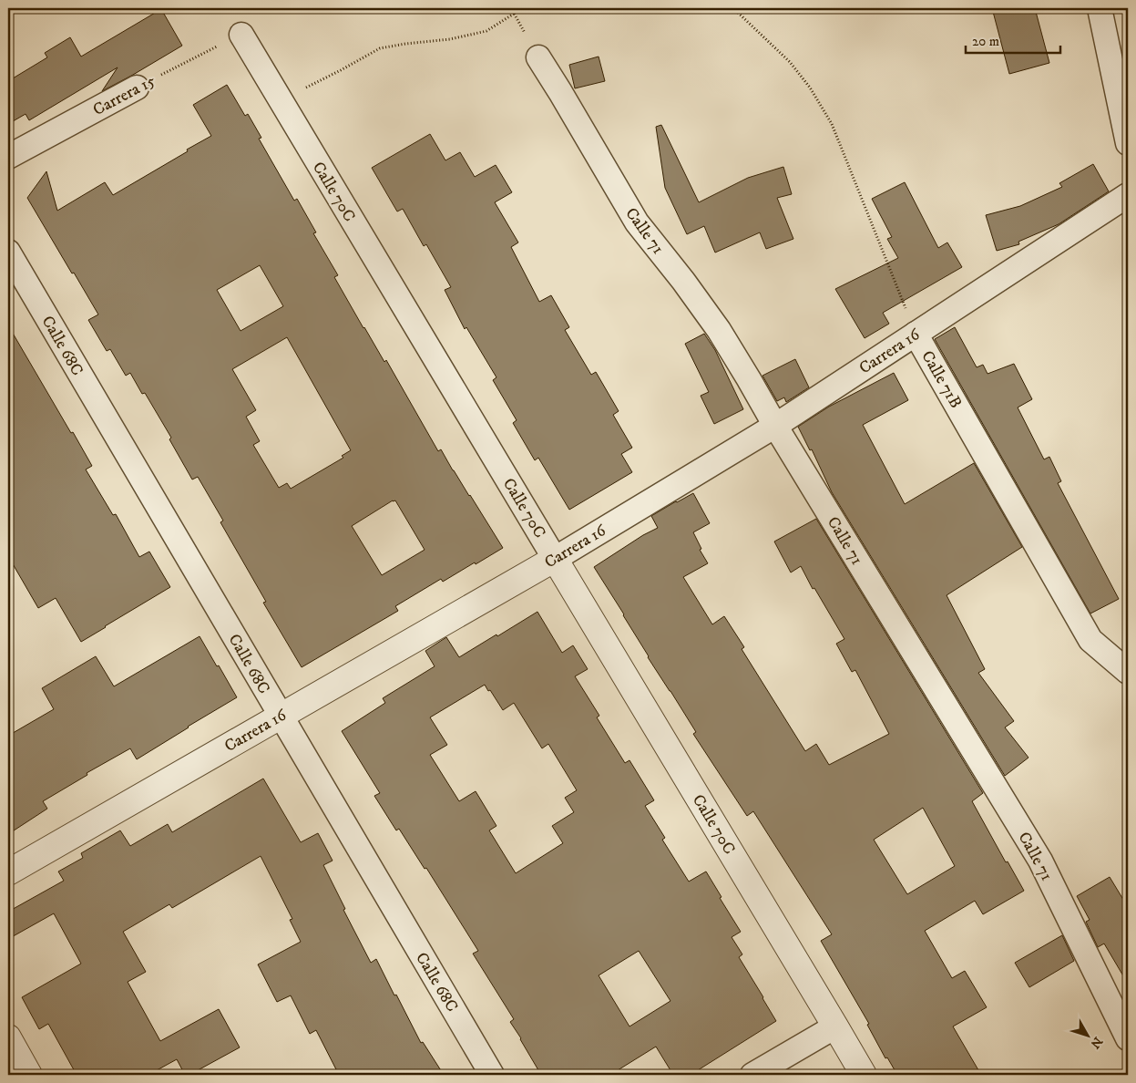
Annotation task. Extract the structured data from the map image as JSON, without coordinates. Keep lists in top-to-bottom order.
{
  "streets": {
    "street": [
      "Carrera 15",
      "Calle 70C",
      "Calle 71",
      "Calle 68C",
      "Carrera 16",
      "Calle 71B"
    ]
  },
  "crossings": [
    ["Carrera 15", "Calle 70C"],
    ["Calle 70C", "Carrera 16"],
    ["Calle 71", "Carrera 16"],
    ["Calle 68C", "Carrera 16"],
    ["Carrera 16", "Calle 71B"]
  ],
  "scale_bar": "20 m",
  "north": "bottom right"
}
